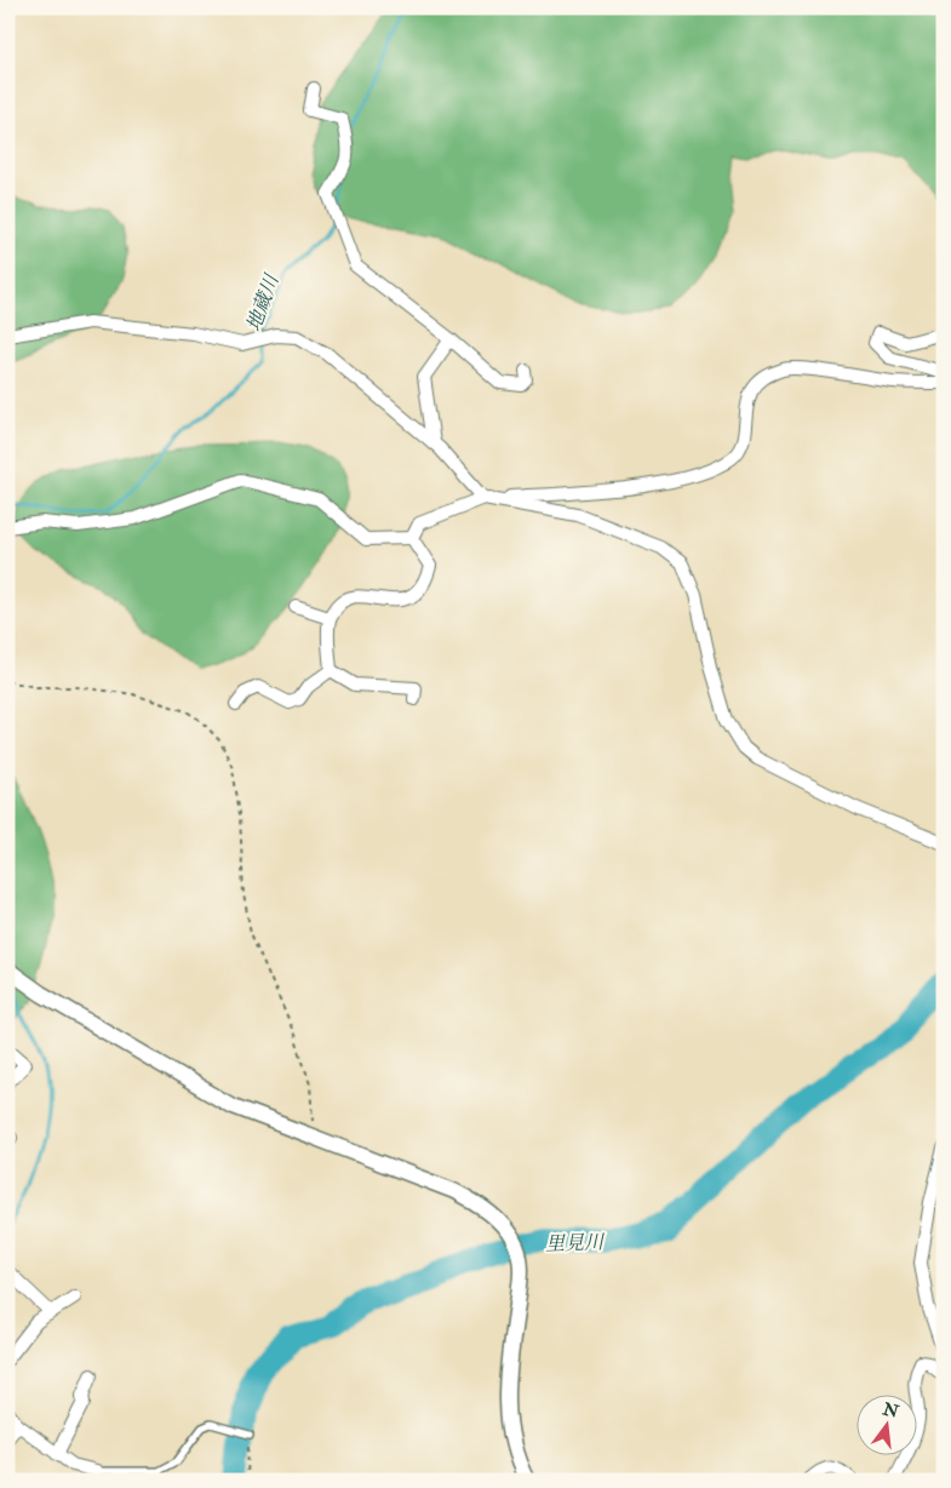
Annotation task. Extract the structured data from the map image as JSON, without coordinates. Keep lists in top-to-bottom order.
{
  "water": ["地蔵川", "里見川"],
  "north": "top"
}
